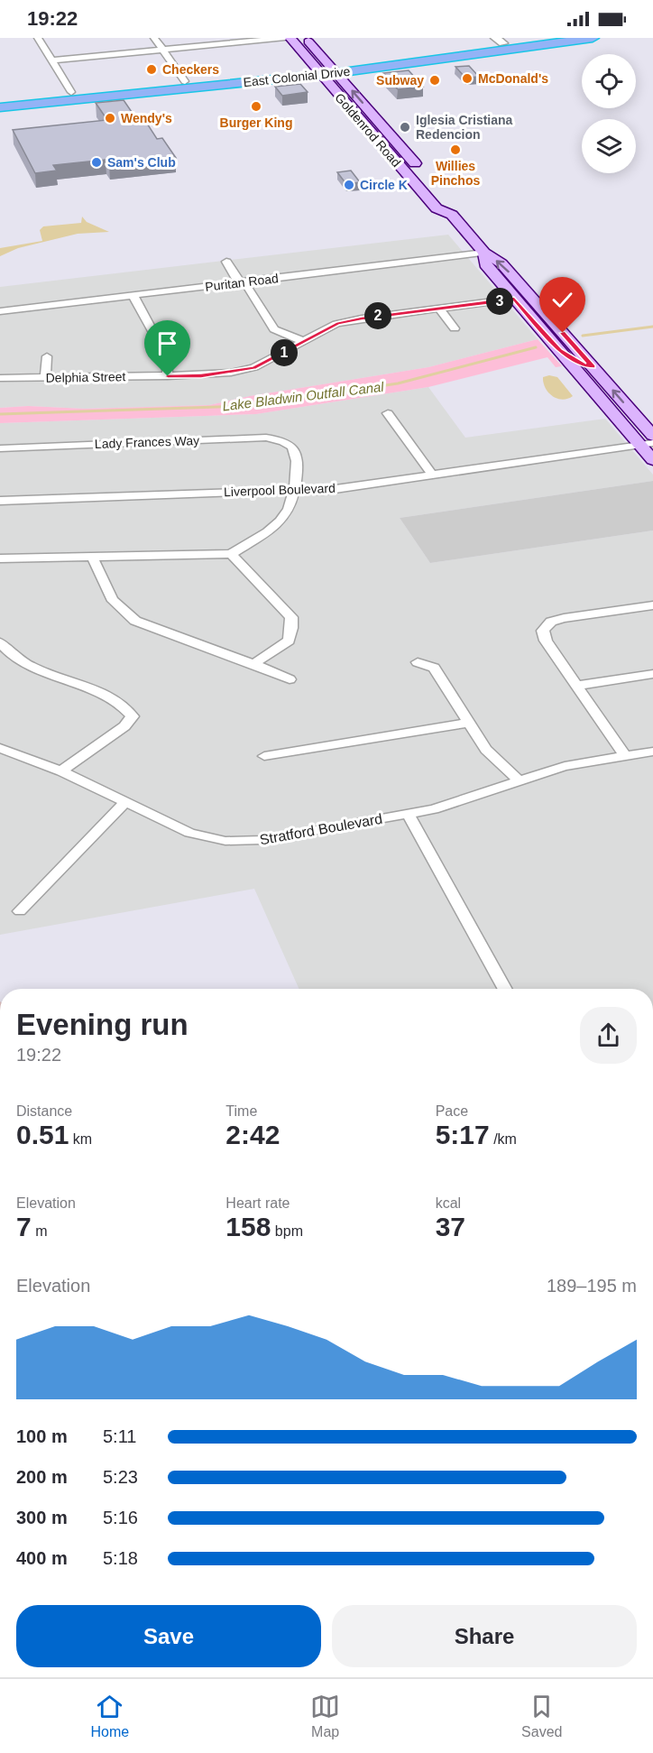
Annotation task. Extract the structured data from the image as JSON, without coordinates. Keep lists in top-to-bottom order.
{
  "streets": {
    "highway": ["East Colonial Drive"],
    "main road": ["Goldenrod Road"],
    "street": [
      "Puritan Road",
      "Delphia Street",
      "Lady Frances Way",
      "Liverpool Boulevard",
      "Stratford Boulevard"
    ]
  },
  "crossings": [
    ["East Colonial Drive", "Goldenrod Road"],
    ["Goldenrod Road", "Puritan Road"],
    ["Goldenrod Road", "Delphia Street"],
    ["Goldenrod Road", "Liverpool Boulevard"],
    ["Lady Frances Way", "Liverpool Boulevard"]
  ],
  "water": ["Lake Bladwin Outfall Canal"],
  "places": [
    "Checkers",
    "McDonald's",
    "Subway",
    "Burger King",
    "Wendy's",
    "Iglesia Cristiana Redencion",
    "Willies Pinchos",
    "Sam's Club",
    "Circle K"
  ],
  "page": {
    "status": "19:22",
    "pins": ["3", "2", "1"],
    "heading": ["Evening run", "19:22"],
    "stats": [
      ["Distance", "0.51 km"],
      ["Time", "2:42"],
      ["Pace", "5:17 /km"],
      ["Elevation", "7 m"],
      ["Heart rate", "158 bpm"],
      ["kcal", "37"]
    ],
    "chart": ["Elevation", "189–195 m"],
    "list": [
      {
        "name": "100 m",
        "note": "5:11"
      },
      {
        "name": "200 m",
        "note": "5:23"
      },
      {
        "name": "300 m",
        "note": "5:16"
      },
      {
        "name": "400 m",
        "note": "5:18"
      }
    ],
    "buttons": ["Save", "Share"],
    "tabs": ["Home", "Map", "Saved"]
  }
}
